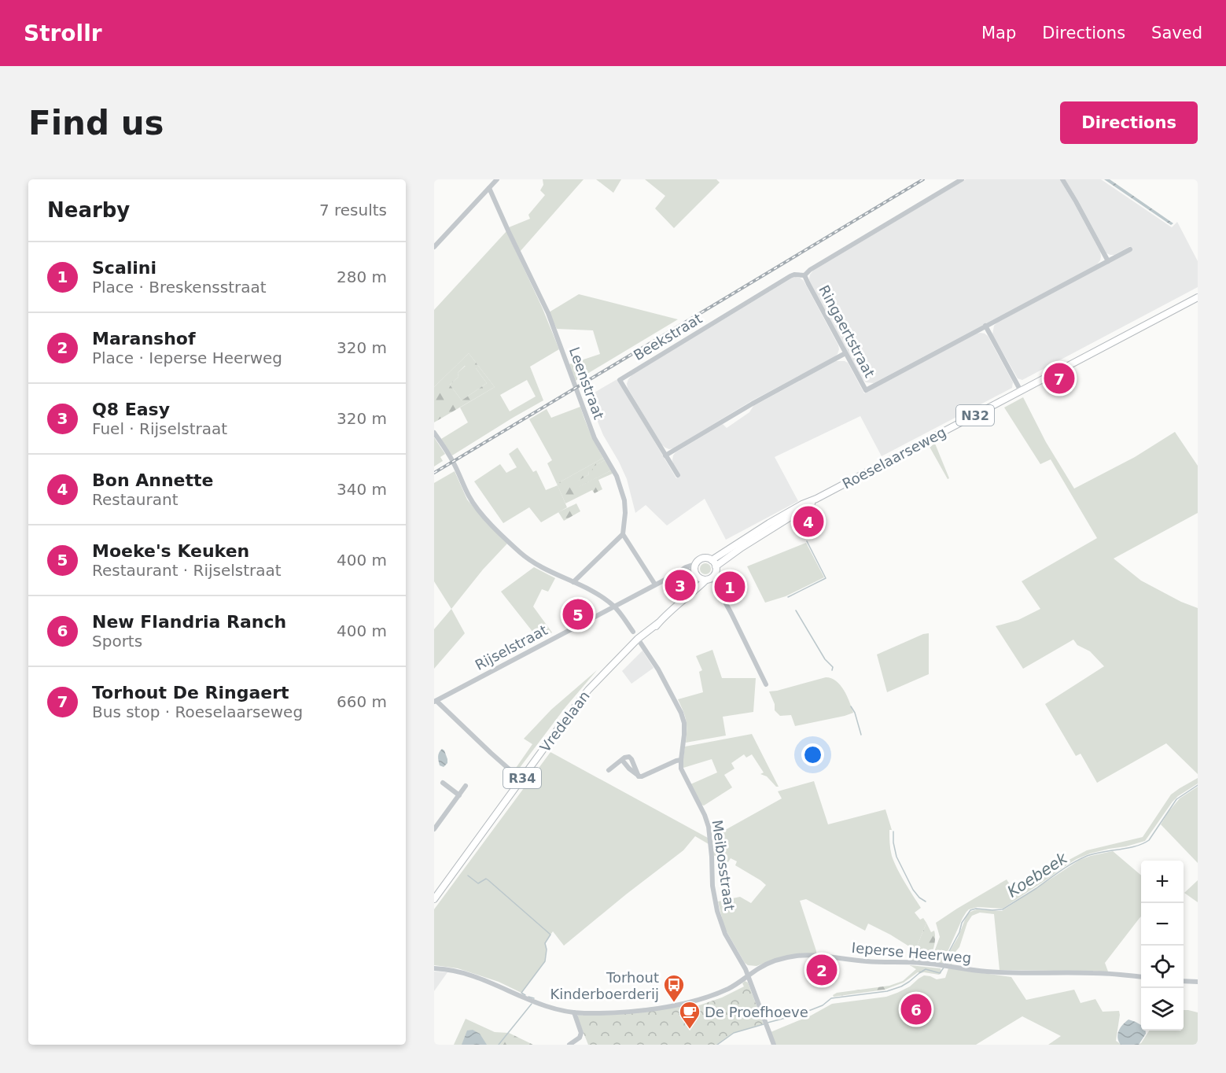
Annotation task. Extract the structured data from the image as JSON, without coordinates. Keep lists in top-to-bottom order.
{
  "streets": {
    "main road": [
      "N32",
      "Roeselaarseweg",
      "Vredelaan",
      "R34"
    ],
    "street": [
      "Ringaertstraat",
      "Beekstraat",
      "Leenstraat",
      "Rijselstraat",
      "Meibosstraat",
      "Ieperse Heerweg"
    ]
  },
  "crossings": [
    ["Ringaertstraat", "Beekstraat"],
    ["N32", "Roeselaarseweg"],
    ["N32", "Rijselstraat"],
    ["N32", "Vredelaan"],
    ["Roeselaarseweg", "Rijselstraat"],
    ["Roeselaarseweg", "Vredelaan"],
    ["Rijselstraat", "Vredelaan"],
    ["Vredelaan", "Meibosstraat"],
    ["Meibosstraat", "Ieperse Heerweg"]
  ],
  "water": ["Koebeek"],
  "places": {
    "bus stop": ["Torhout Kinderboerderij"],
    "cafe": ["De Proefhoeve"]
  },
  "page": {
    "header": "Strollr",
    "nav": ["Map", "Directions", "Saved"],
    "buttons": "Directions",
    "title": "Find us",
    "heading": ["Nearby", "7 results"],
    "list": [
      {
        "mark": "1",
        "name": "Scalini",
        "note": "Place · Breskensstraat",
        "value": "280 m"
      },
      {
        "mark": "2",
        "name": "Maranshof",
        "note": "Place · Ieperse Heerweg",
        "value": "320 m"
      },
      {
        "mark": "3",
        "name": "Q8 Easy",
        "note": "Fuel · Rijselstraat",
        "value": "320 m"
      },
      {
        "mark": "4",
        "name": "Bon Annette",
        "note": "Restaurant",
        "value": "340 m"
      },
      {
        "mark": "5",
        "name": "Moeke's Keuken",
        "note": "Restaurant · Rijselstraat",
        "value": "400 m"
      },
      {
        "mark": "6",
        "name": "New Flandria Ranch",
        "note": "Sports",
        "value": "400 m"
      },
      {
        "mark": "7",
        "name": "Torhout De Ringaert",
        "note": "Bus stop · Roeselaarseweg",
        "value": "660 m"
      }
    ],
    "pins": [
      "7",
      "4",
      "3",
      "1",
      "5",
      "2",
      "6"
    ],
    "map_buttons": ["+", "−"]
  }
}
